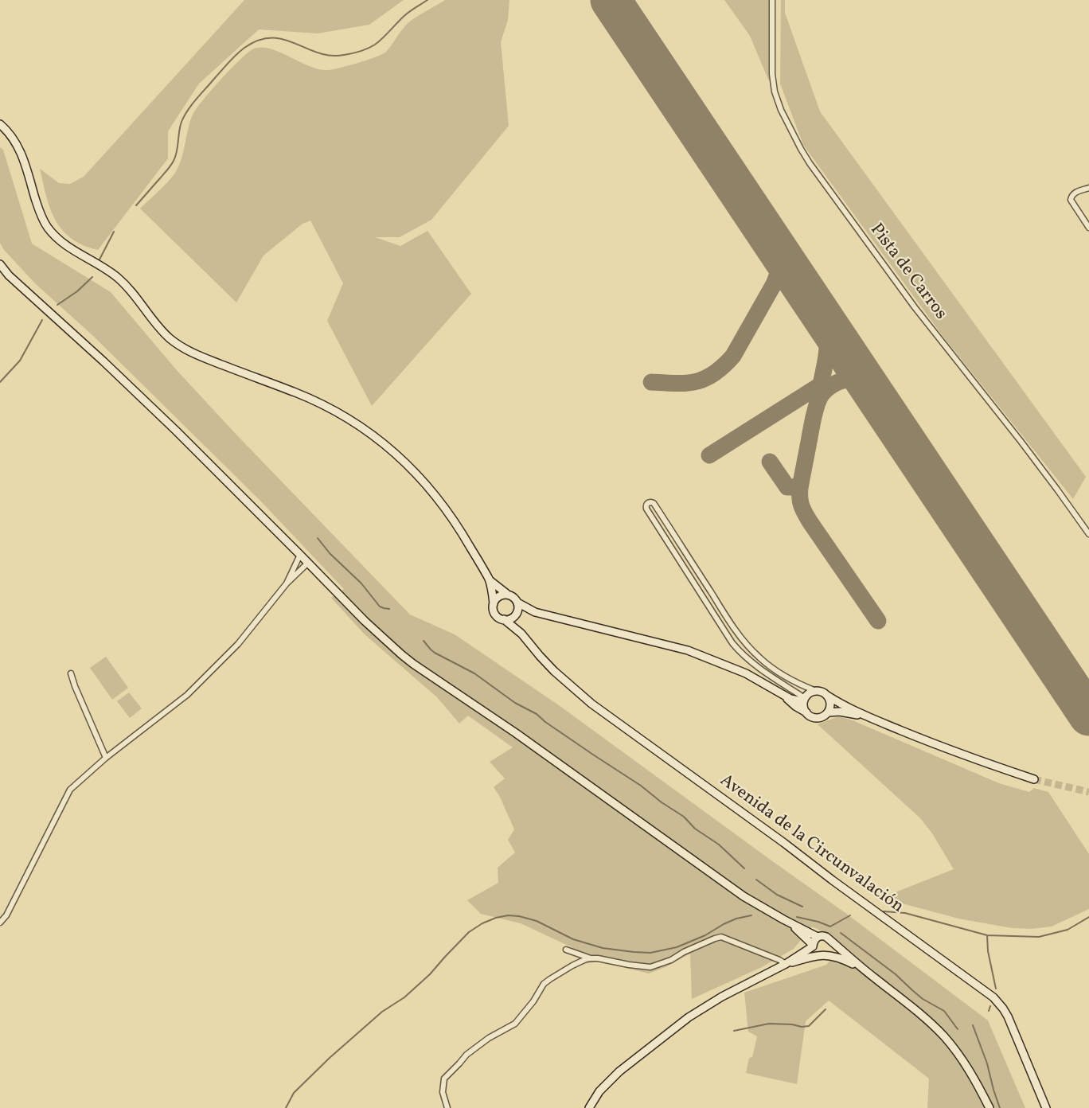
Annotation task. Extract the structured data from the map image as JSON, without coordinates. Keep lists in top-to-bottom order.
{
  "streets": {
    "main road": ["Avenida de la Circunvalación"],
    "street": ["Pista de Carros"]
  }
}
